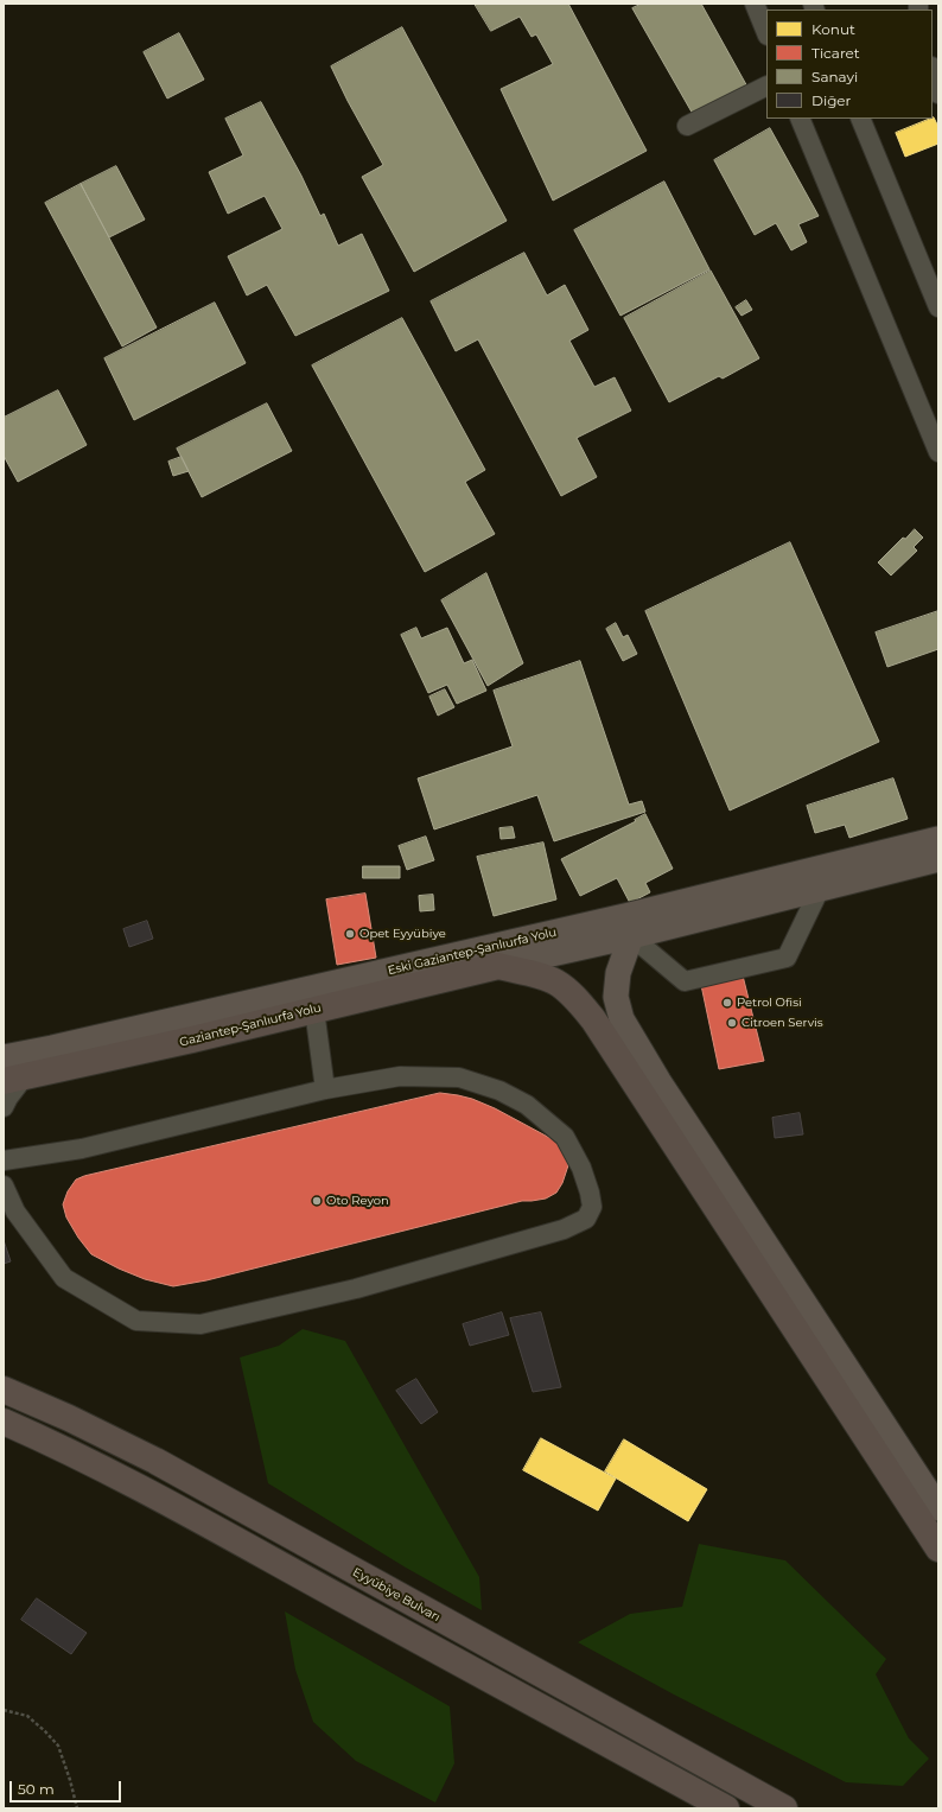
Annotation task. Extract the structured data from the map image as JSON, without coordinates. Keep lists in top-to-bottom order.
{
  "streets": {
    "highway": ["Gaziantep-Şanlıurfa Yolu", "Eyyübiye Bulvarı"],
    "main road": ["Eski Gaziantep-Şanlıurfa Yolu"]
  },
  "crossings": [
    ["Eski Gaziantep-Şanlıurfa Yolu", "Gaziantep-Şanlıurfa Yolu"]
  ],
  "places": [
    "Opet Eyyübiye",
    "Petrol Ofisi",
    "Citroen Servis",
    "Oto Reyon"
  ],
  "legend": [
    "Konut",
    "Ticaret",
    "Sanayi",
    "Diğer"
  ],
  "scale_bar": "50 m"
}
